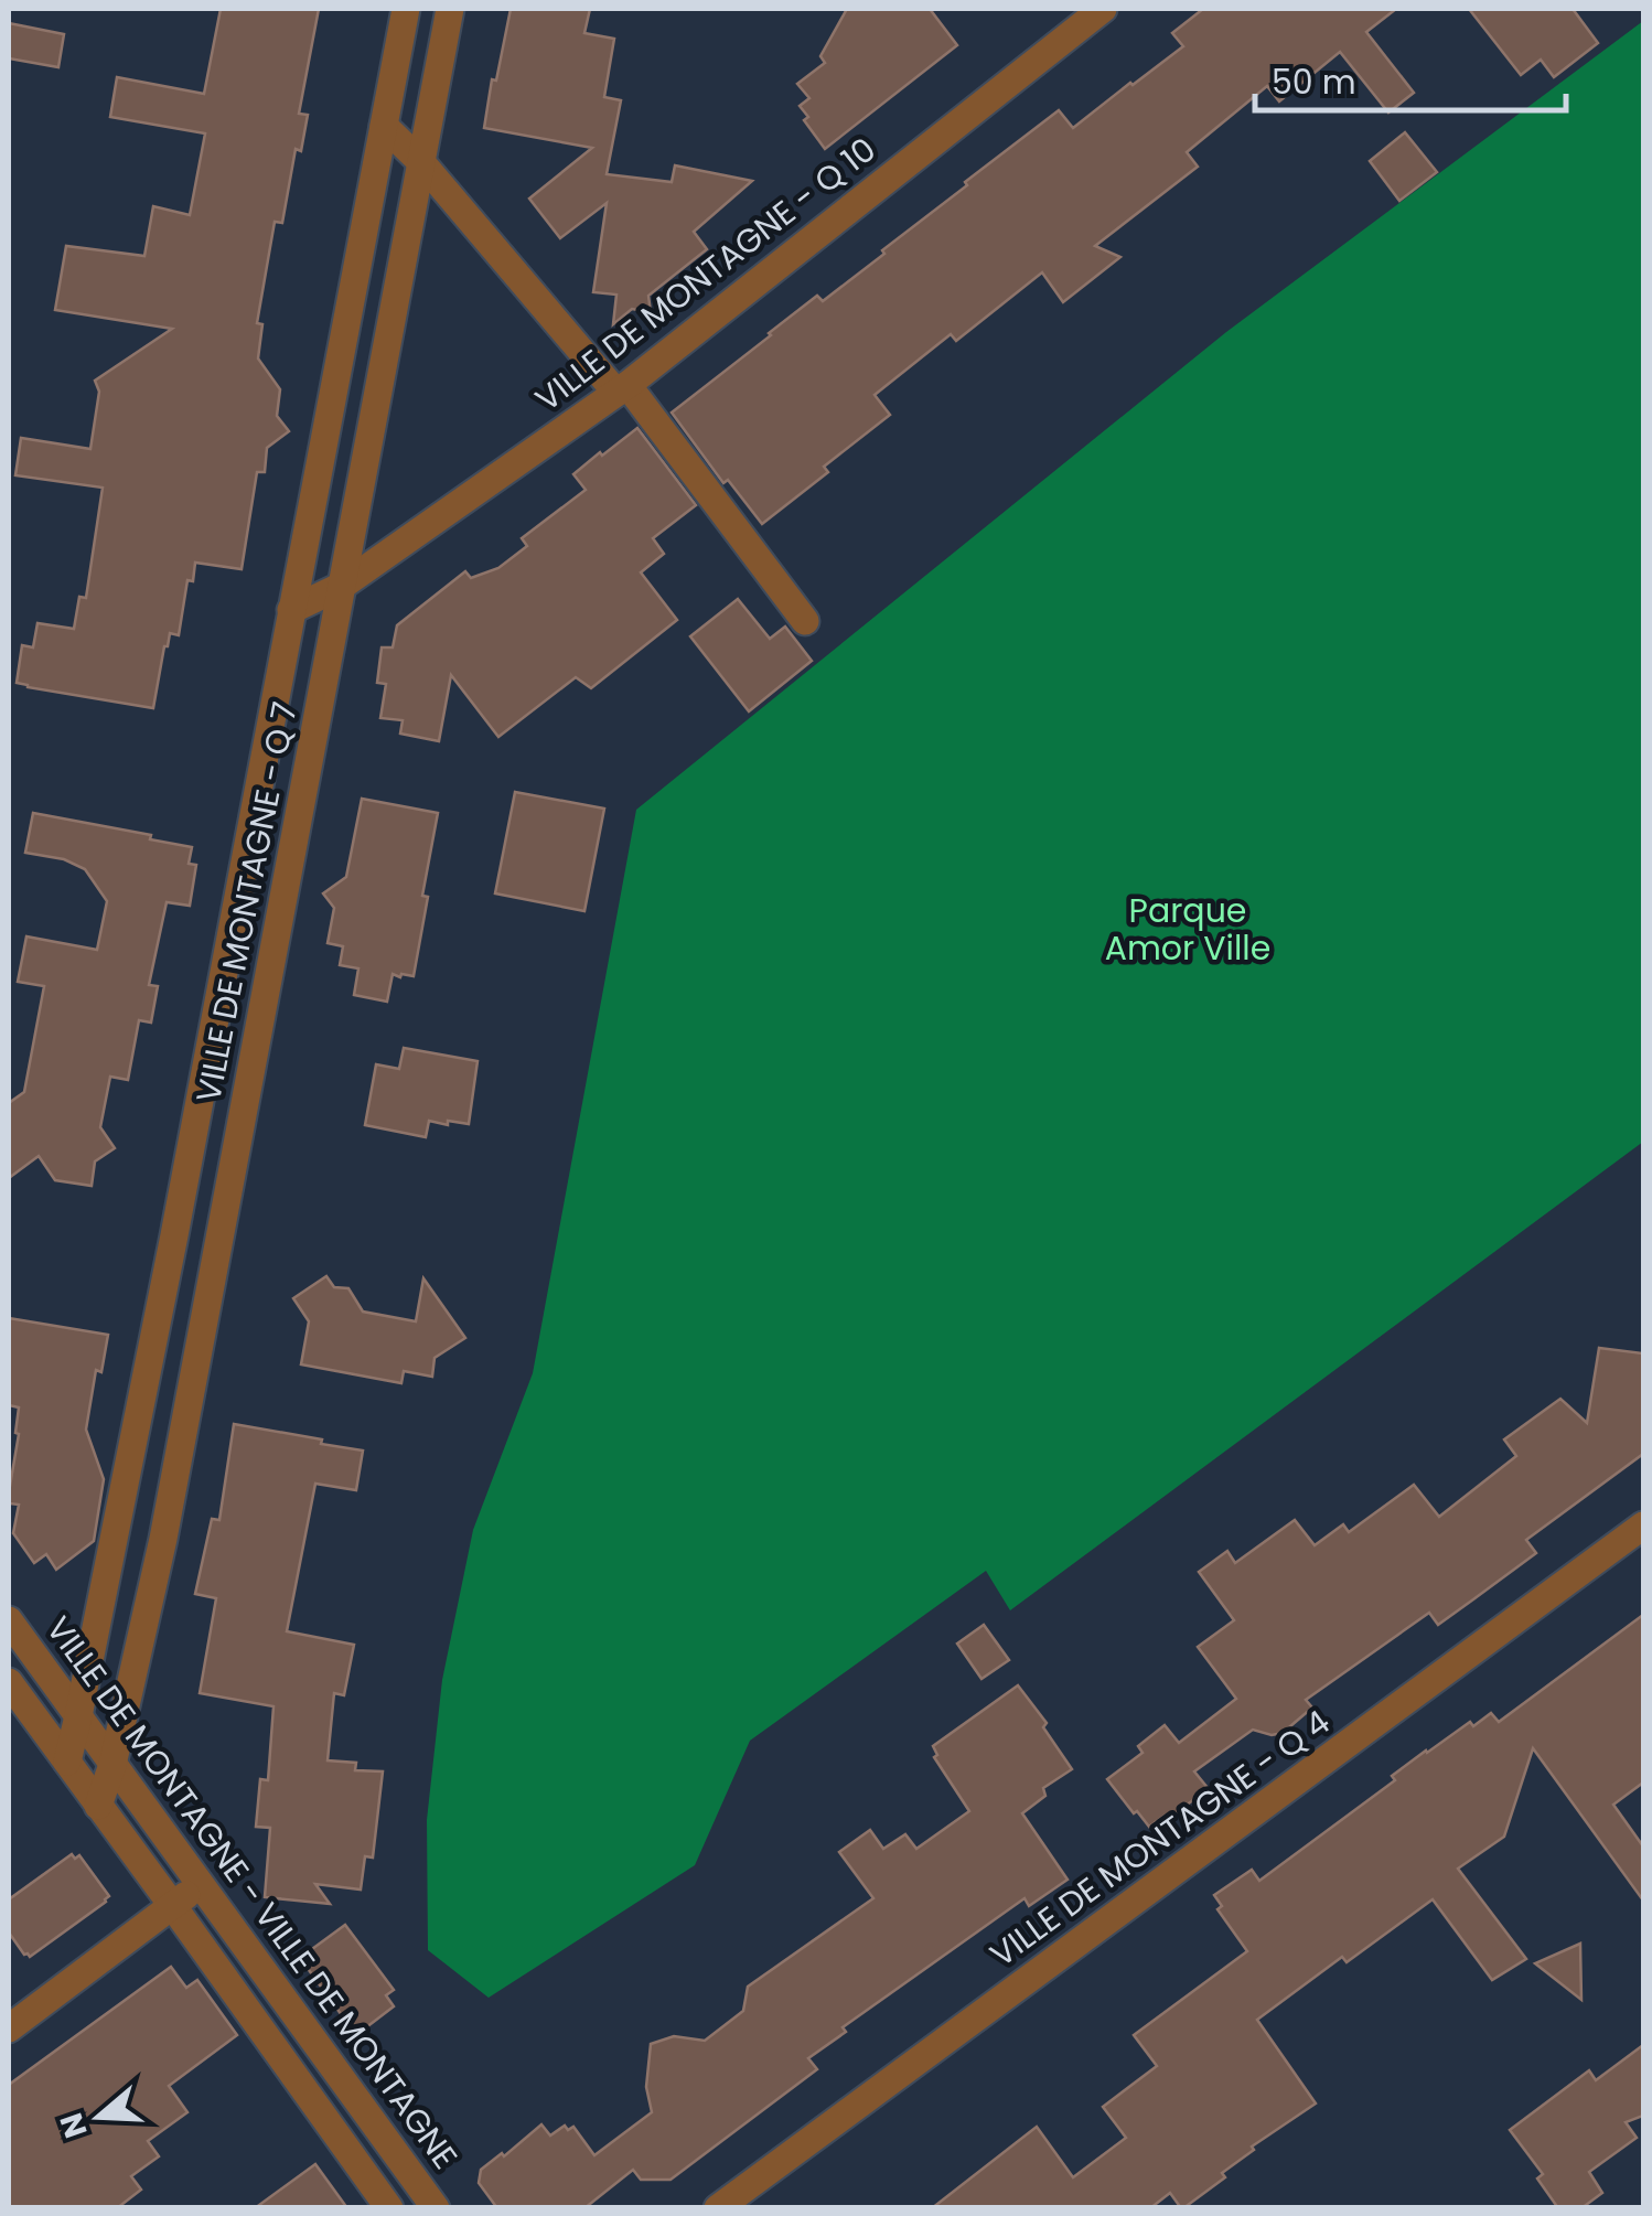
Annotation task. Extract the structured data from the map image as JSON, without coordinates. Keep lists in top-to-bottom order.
{
  "streets": {
    "street": [
      "VILLE DE MONTAGNE - Q 10",
      "VILLE DE MONTAGNE - Q 7",
      "VILLE DE MONTAGNE - Q 4",
      "VILLE DE MONTAGNE - VILLE DE MONTAGNE"
    ]
  },
  "crossings": [
    ["VILLE DE MONTAGNE - Q 10", "VILLE DE MONTAGNE - Q 7"],
    ["VILLE DE MONTAGNE - Q 7", "VILLE DE MONTAGNE - VILLE DE MONTAGNE"]
  ],
  "parks": ["Parque Amor Ville"],
  "scale_bar": "50 m",
  "north": "left"
}
